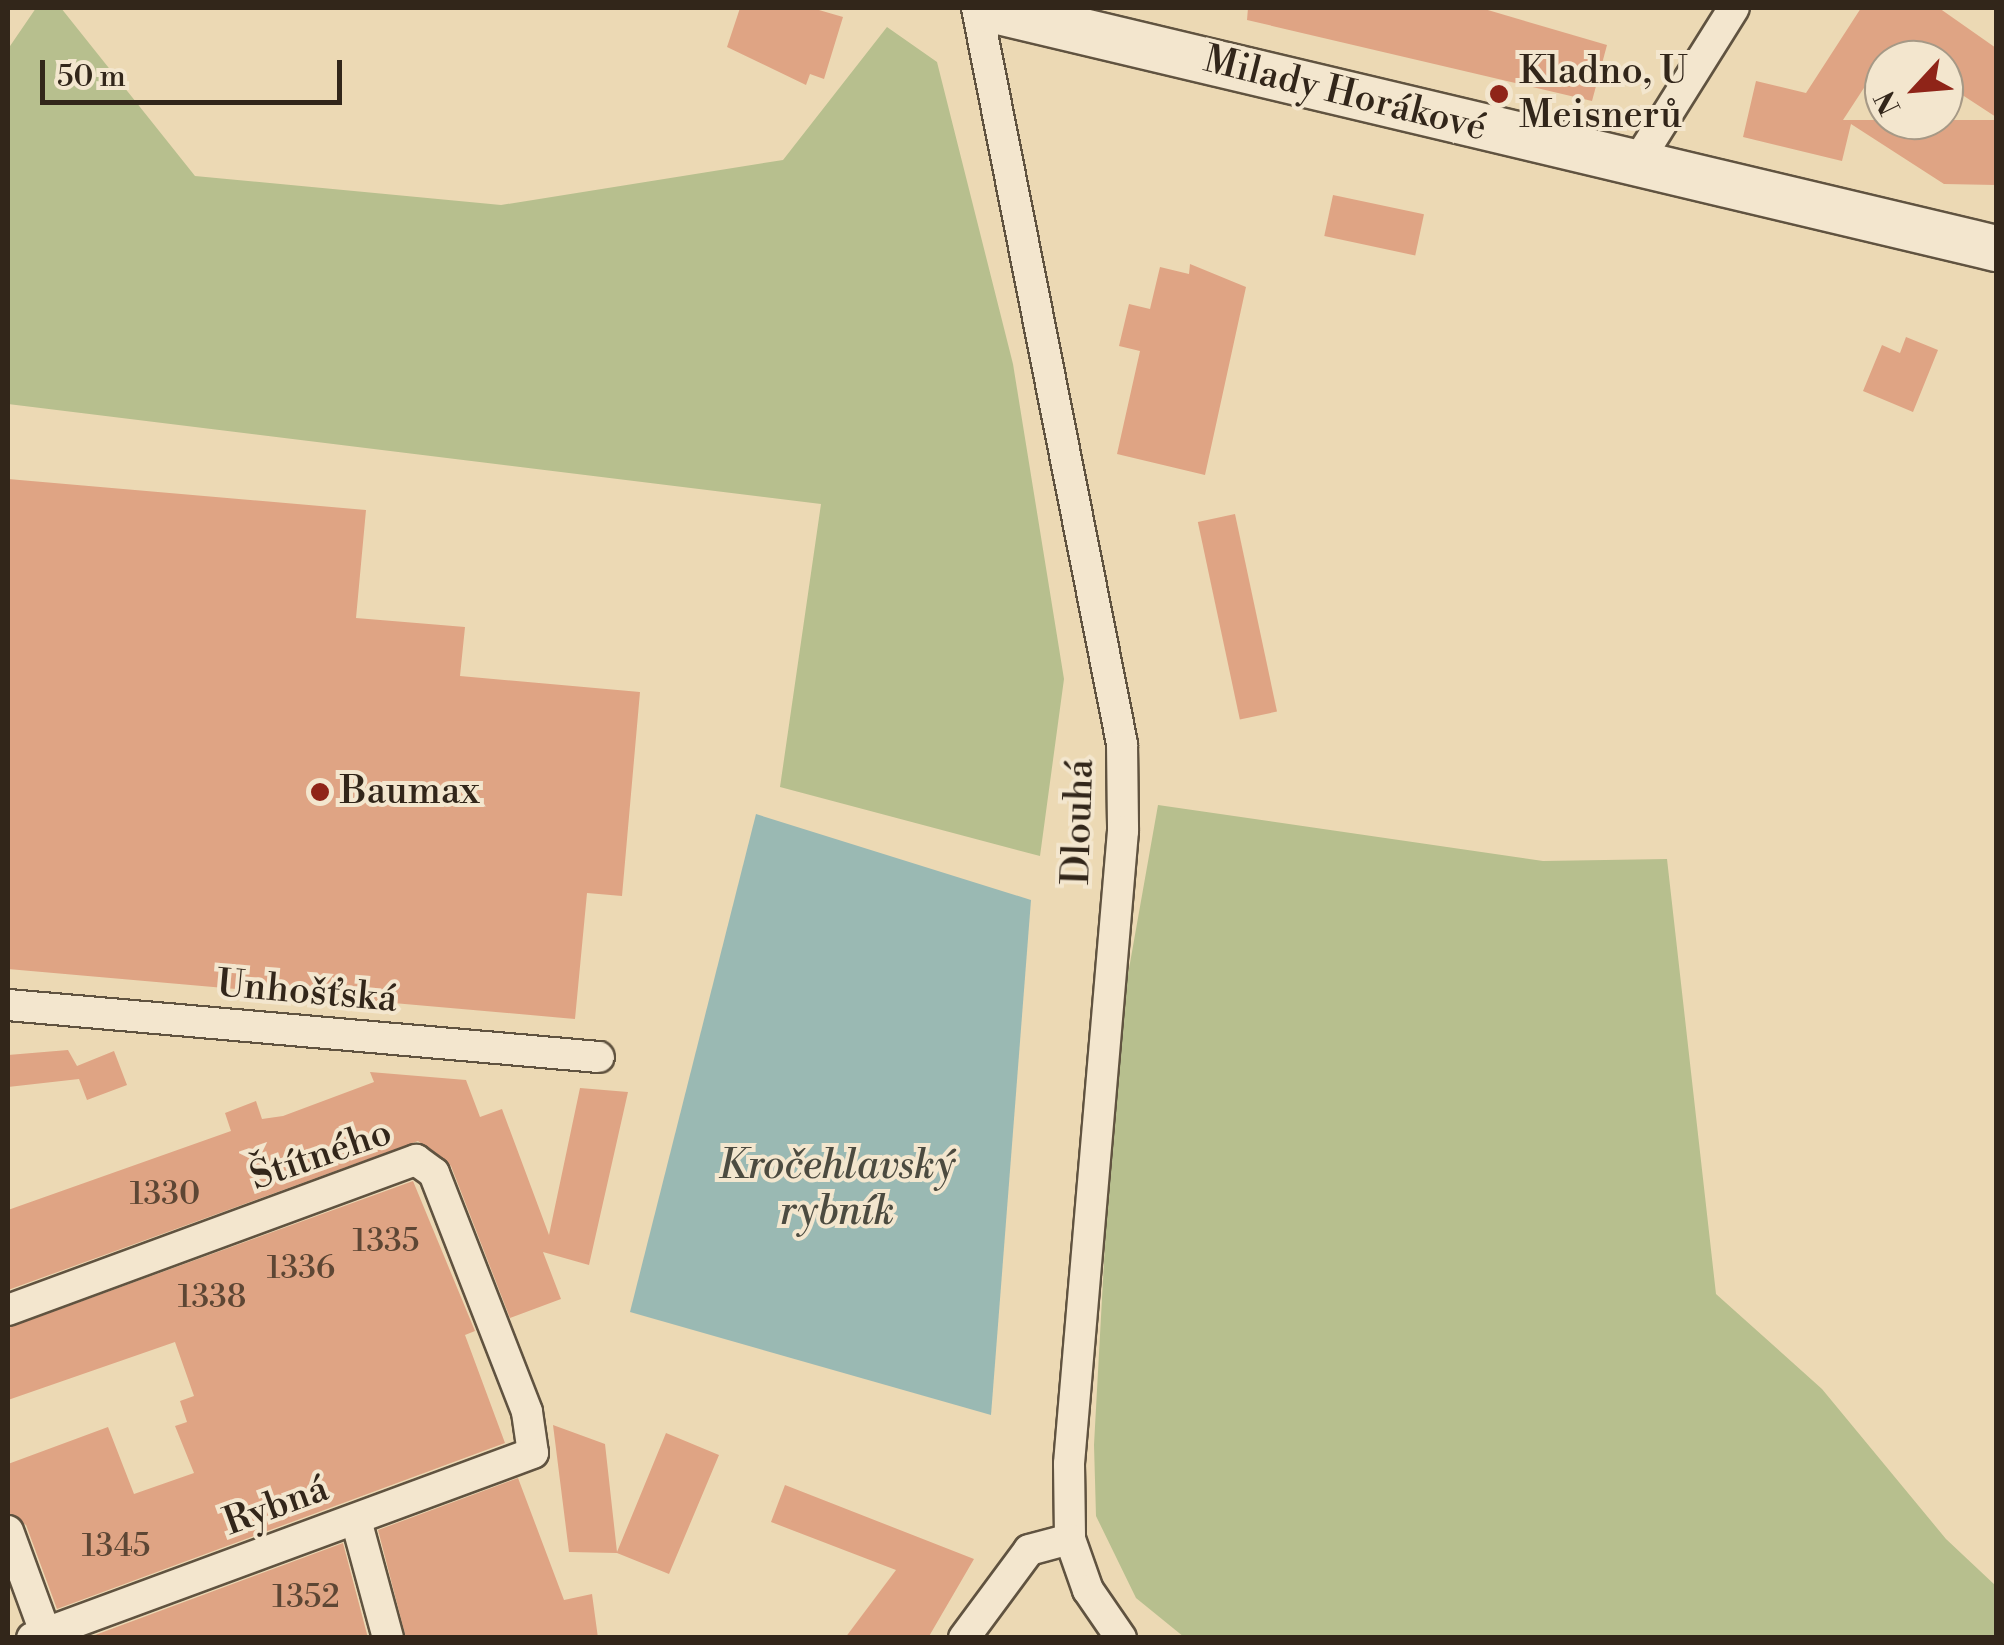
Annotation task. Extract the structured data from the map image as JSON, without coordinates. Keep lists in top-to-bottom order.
{
  "streets": {
    "main road": ["Milady Horákové"],
    "street": [
      "Dlouhá",
      "Unhošťská",
      "Štítného",
      "Rybná"
    ]
  },
  "crossings": [
    ["Štítného", "Rybná"]
  ],
  "water": ["Kročehlavský rybník"],
  "places": ["Kladno, U Meisnerů", "Baumax"],
  "house_numbers": [
    "1330",
    "1335",
    "1336",
    "1338",
    "1345",
    "1352"
  ],
  "scale_bar": "50 m",
  "north": "bottom left"
}
